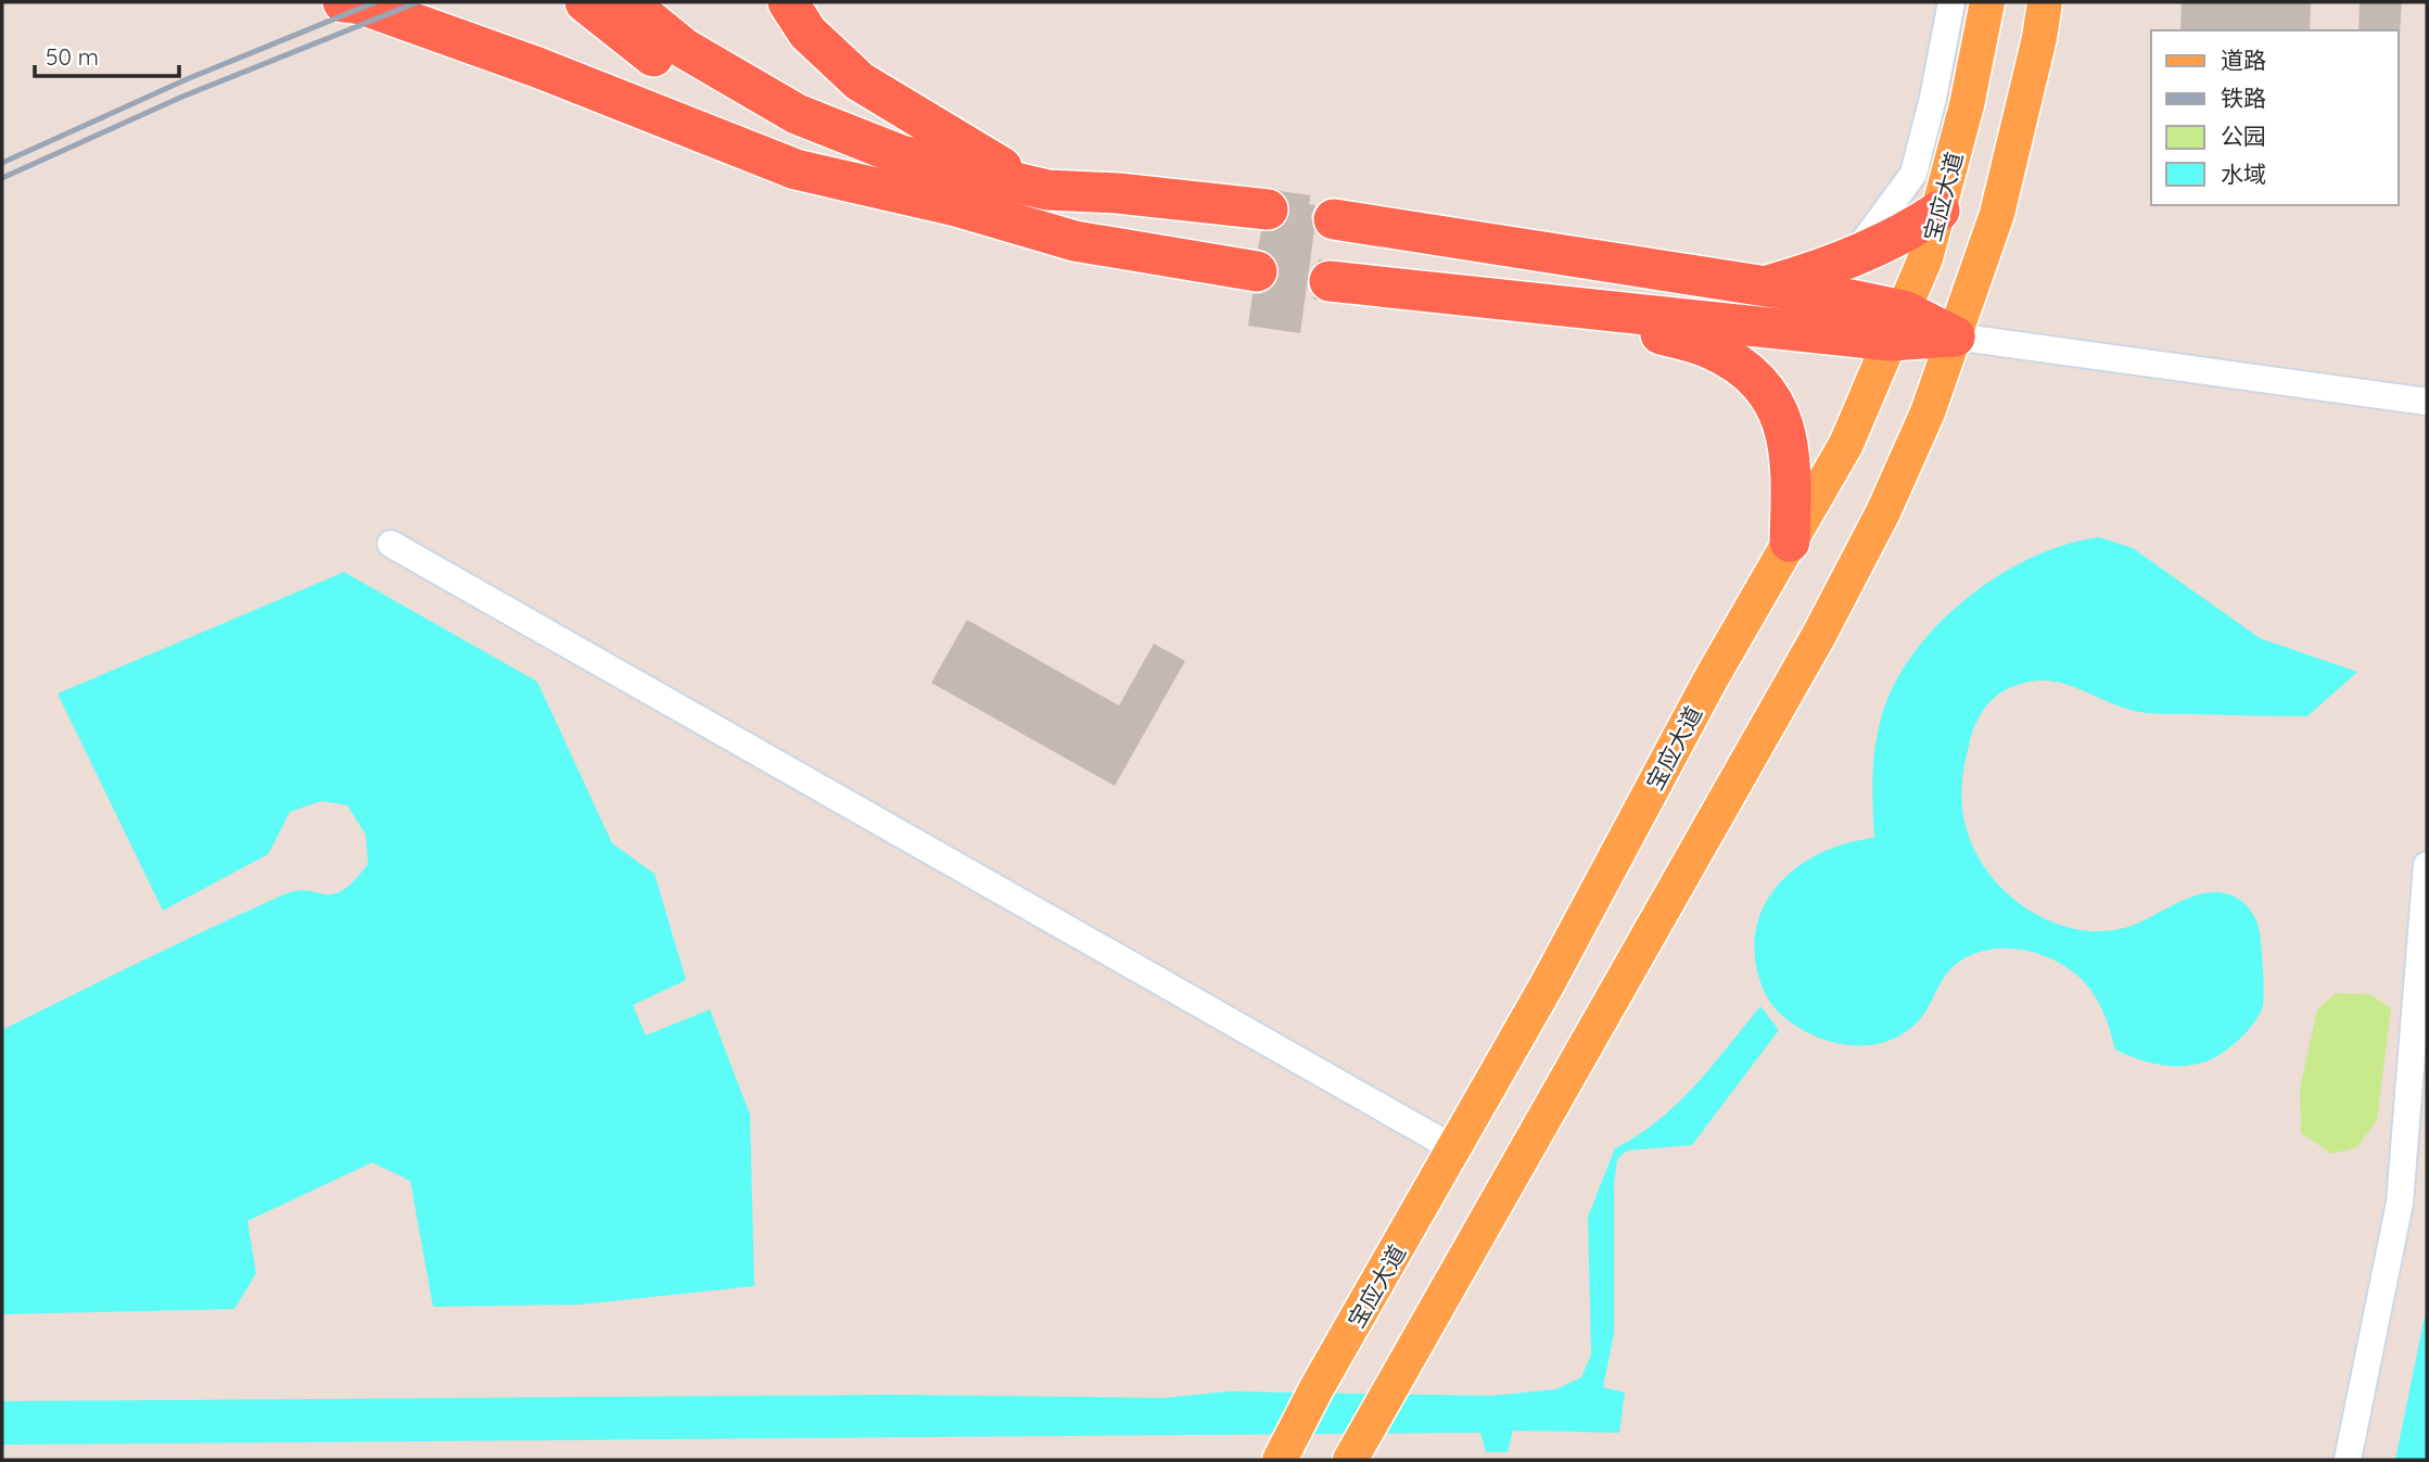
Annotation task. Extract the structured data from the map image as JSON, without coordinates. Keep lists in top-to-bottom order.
{
  "streets": {
    "main road": ["宝应大道"]
  },
  "legend": [
    "道路",
    "铁路",
    "公园",
    "水域"
  ],
  "scale_bar": "50 m"
}
